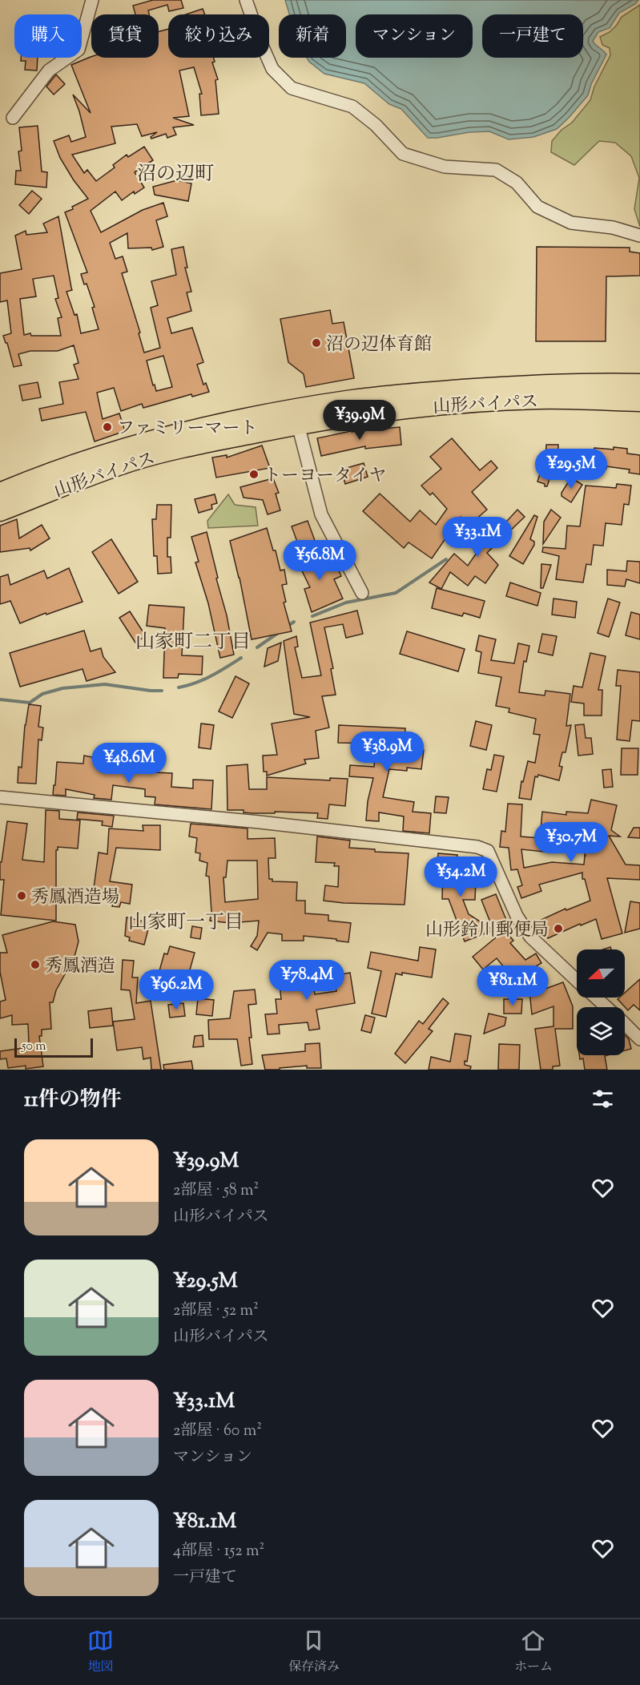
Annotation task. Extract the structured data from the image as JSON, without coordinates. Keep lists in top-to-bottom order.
{
  "streets": {
    "highway": ["山形バイパス"]
  },
  "districts": ["沼の辺町", "山家町二丁目", "山家町一丁目"],
  "places": [
    "沼の辺体育館",
    "ファミリーマート",
    "トーヨータイヤ",
    "秀鳳酒造場",
    "山形鈴川郵便局",
    "秀鳳酒造"
  ],
  "scale_bar": "50 m",
  "north": "left",
  "page": {
    "chip": [
      "購入",
      "賃貸",
      "絞り込み",
      "新着",
      "マンション",
      "一戸建て"
    ],
    "price": [
      "¥39.9M",
      "¥29.5M",
      "¥33.1M",
      "¥56.8M",
      "¥38.9M",
      "¥48.6M",
      "¥30.7M",
      "¥54.2M",
      "¥78.4M",
      "¥81.1M",
      "¥96.2M"
    ],
    "scale": "50 m",
    "heading": "11件の物件",
    "list": [
      {
        "name": "¥39.9M",
        "note": "2部屋 · 58 m² · 山形バイパス"
      },
      {
        "name": "¥29.5M",
        "note": "2部屋 · 52 m² · 山形バイパス"
      },
      {
        "name": "¥33.1M",
        "note": "2部屋 · 60 m² · マンション"
      },
      {
        "name": "¥81.1M",
        "note": "4部屋 · 152 m² · 一戸建て"
      }
    ],
    "tabs": ["地図", "保存済み", "ホーム"]
  }
}
